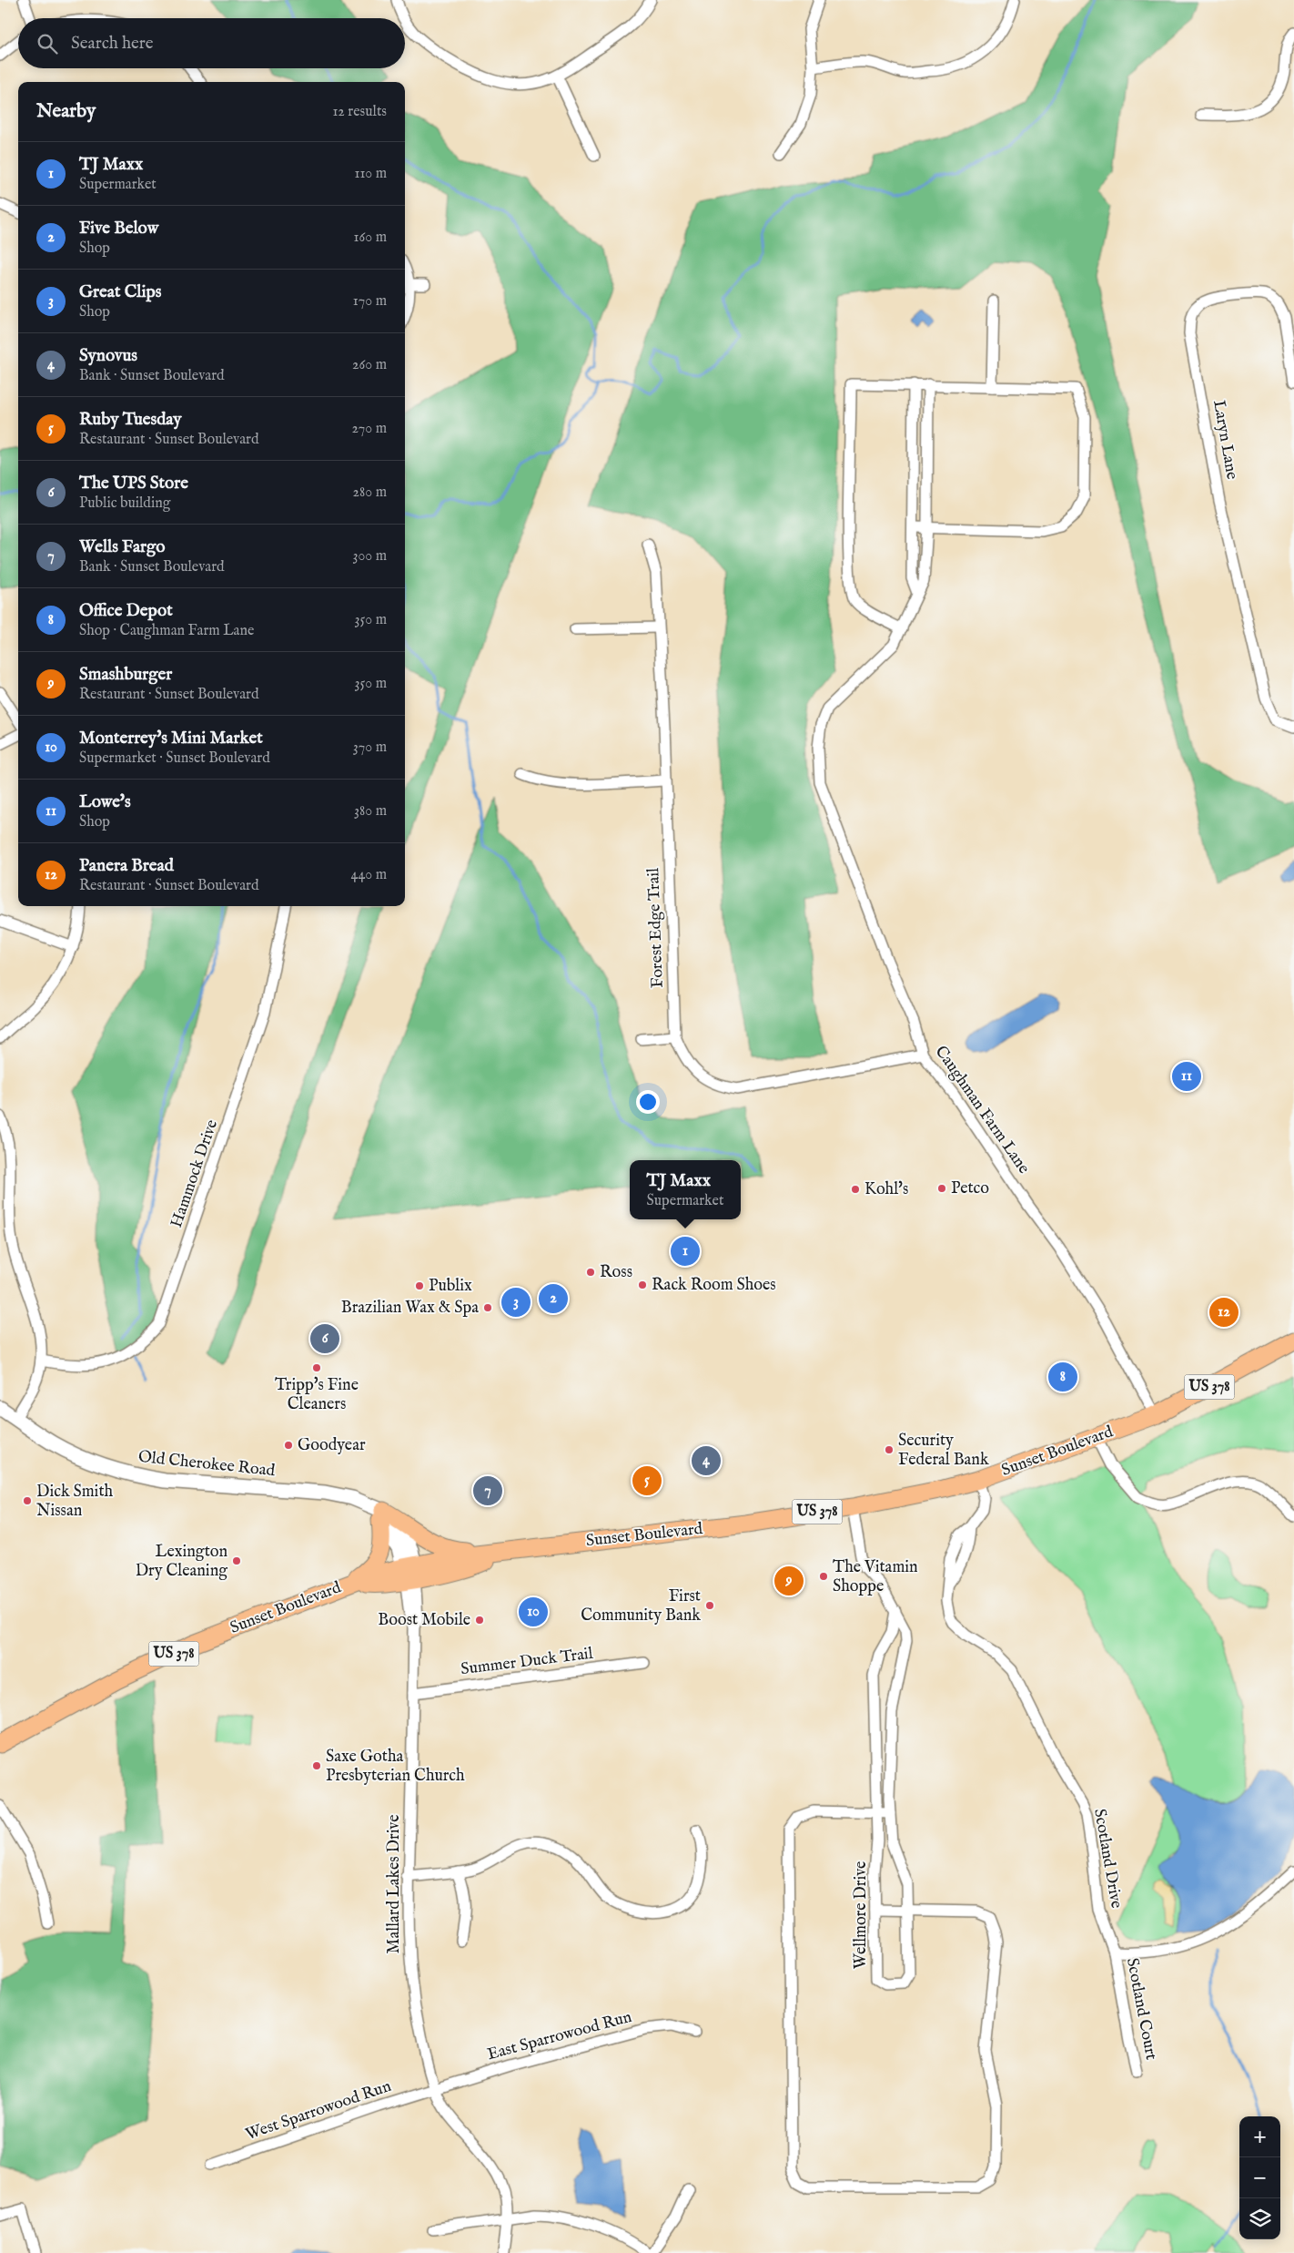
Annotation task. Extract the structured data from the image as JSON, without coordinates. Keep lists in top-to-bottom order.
{
  "streets": {
    "main road": ["US 378", "Sunset Boulevard"],
    "street": [
      "Laryn Lane",
      "Forest Edge Trail",
      "Caughman Farm Lane",
      "Hammock Drive",
      "Old Cherokee Road",
      "Summer Duck Trail",
      "Scotland Drive",
      "Mallard Lakes Drive",
      "Wellmore Drive",
      "Scotland Court",
      "East Sparrowood Run",
      "West Sparrowood Run"
    ]
  },
  "crossings": [
    ["Forest Edge Trail", "Caughman Farm Lane"],
    ["Caughman Farm Lane", "Sunset Boulevard"],
    ["Sunset Boulevard", "Scotland Drive"],
    ["Sunset Boulevard", "Mallard Lakes Drive"],
    ["Sunset Boulevard", "Wellmore Drive"],
    ["Summer Duck Trail", "Mallard Lakes Drive"],
    ["Scotland Drive", "Scotland Court"],
    ["Mallard Lakes Drive", "East Sparrowood Run"],
    ["Mallard Lakes Drive", "West Sparrowood Run"],
    ["East Sparrowood Run", "West Sparrowood Run"]
  ],
  "places": [
    "Petco",
    "Kohl's",
    "Ross",
    "Rack Room Shoes",
    "Publix",
    "Brazilian Wax & Spa",
    "Tripp's Fine Cleaners",
    "Goodyear",
    "Security Federal Bank",
    "Dick Smith Nissan",
    "Lexington Dry Cleaning",
    "The Vitamin Shoppe",
    "First Community Bank",
    "Boost Mobile",
    "Saxe Gotha Presbyterian Church"
  ],
  "page": {
    "search": "Search here",
    "heading": ["Nearby", "12 results"],
    "list": [
      {
        "mark": "1",
        "name": "TJ Maxx",
        "note": "Supermarket",
        "value": "110 m"
      },
      {
        "mark": "2",
        "name": "Five Below",
        "note": "Shop",
        "value": "160 m"
      },
      {
        "mark": "3",
        "name": "Great Clips",
        "note": "Shop",
        "value": "170 m"
      },
      {
        "mark": "4",
        "name": "Synovus",
        "note": "Bank · Sunset Boulevard",
        "value": "260 m"
      },
      {
        "mark": "5",
        "name": "Ruby Tuesday",
        "note": "Restaurant · Sunset Boulevard",
        "value": "270 m"
      },
      {
        "mark": "6",
        "name": "The UPS Store",
        "note": "Public building",
        "value": "280 m"
      },
      {
        "mark": "7",
        "name": "Wells Fargo",
        "note": "Bank · Sunset Boulevard",
        "value": "300 m"
      },
      {
        "mark": "8",
        "name": "Office Depot",
        "note": "Shop · Caughman Farm Lane",
        "value": "350 m"
      },
      {
        "mark": "9",
        "name": "Smashburger",
        "note": "Restaurant · Sunset Boulevard",
        "value": "350 m"
      },
      {
        "mark": "10",
        "name": "Monterrey's Mini Market",
        "note": "Supermarket · Sunset Boulevard",
        "value": "370 m"
      },
      {
        "mark": "11",
        "name": "Lowe's",
        "note": "Shop",
        "value": "380 m"
      },
      {
        "mark": "12",
        "name": "Panera Bread",
        "note": "Restaurant · Sunset Boulevard",
        "value": "440 m"
      }
    ],
    "pins": [
      "11",
      "1",
      "2",
      "3",
      "12",
      "6",
      "8",
      "4",
      "5",
      "7",
      "9",
      "10"
    ],
    "popup": ["TJ Maxx", "Supermarket"],
    "map_buttons": ["+", "−"]
  }
}
